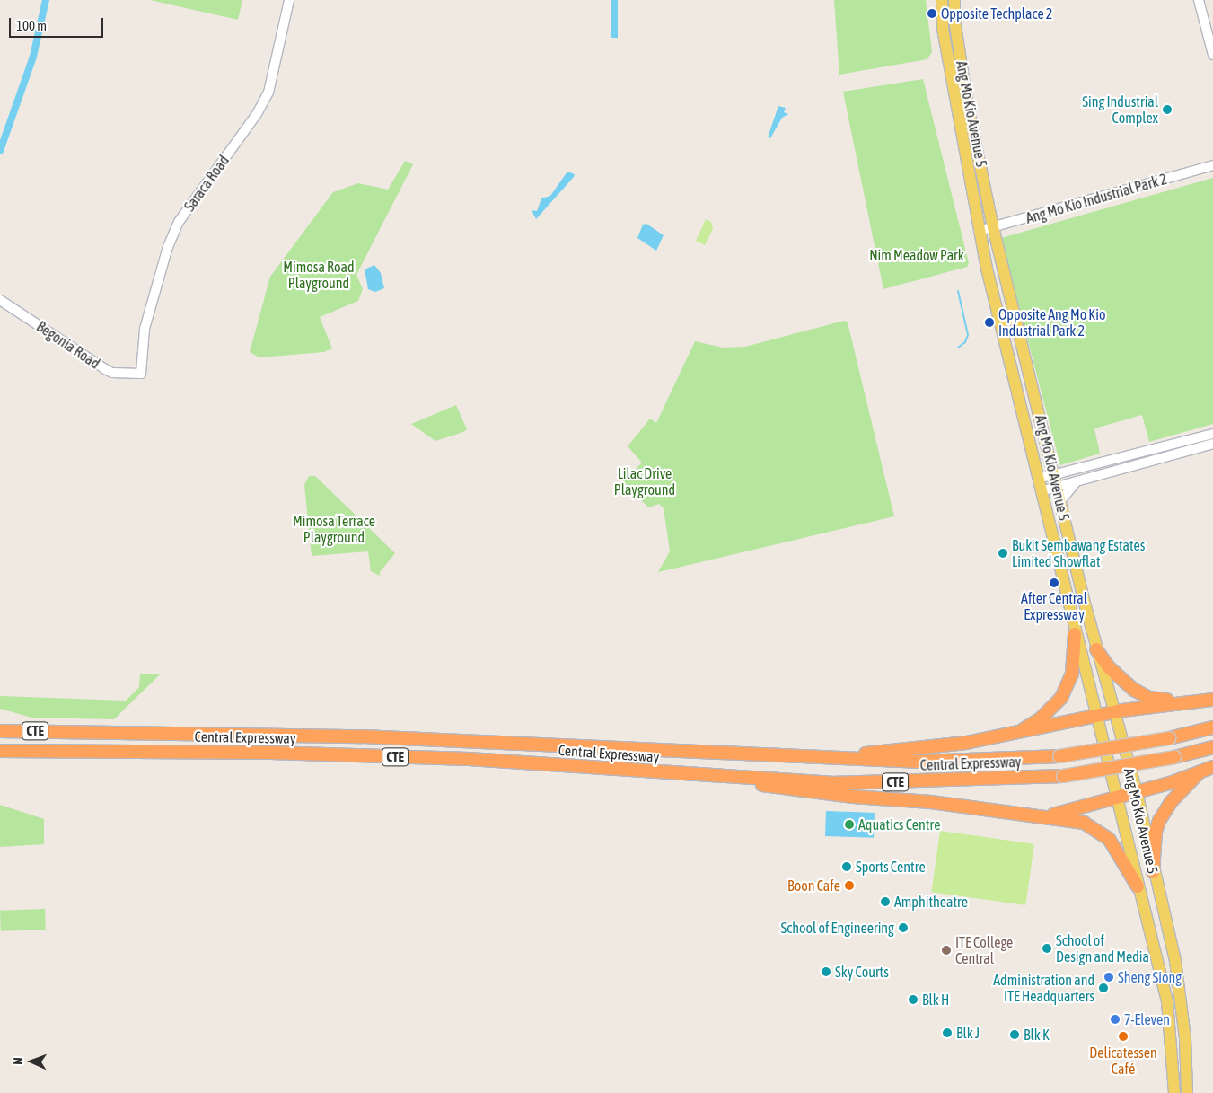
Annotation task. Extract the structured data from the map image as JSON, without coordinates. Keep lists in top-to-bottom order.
{
  "streets": {
    "highway": ["CTE", "Central Expressway"],
    "main road": ["Ang Mo Kio Avenue 5"],
    "street": ["Saraca Road", "Ang Mo Kio Industrial Park 2", "Begonia Road"]
  },
  "crossings": [
    ["Ang Mo Kio Avenue 5", "Ang Mo Kio Industrial Park 2"],
    ["Saraca Road", "Begonia Road"]
  ],
  "parks": [
    "Nim Meadow Park",
    "Mimosa Road Playground",
    "Lilac Drive Playground",
    "Mimosa Terrace Playground"
  ],
  "places": [
    "Opposite Techplace 2",
    "Sing Industrial Complex",
    "Opposite Ang Mo Kio Industrial Park 2",
    "Bukit Sembawang Estates Limited Showflat",
    "After Central Expressway",
    "Aquatics Centre",
    "Sports Centre",
    "Boon Cafe",
    "Amphitheatre",
    "School of Engineering",
    "School of Design and Media",
    "ITE College Central",
    "Sky Courts",
    "Sheng Siong",
    "Administration and ITE Headquarters",
    "Blk H",
    "7-Eleven",
    "Blk J",
    "Blk K",
    "Delicatessen Café"
  ],
  "scale_bar": "100 m",
  "north": "left"
}
